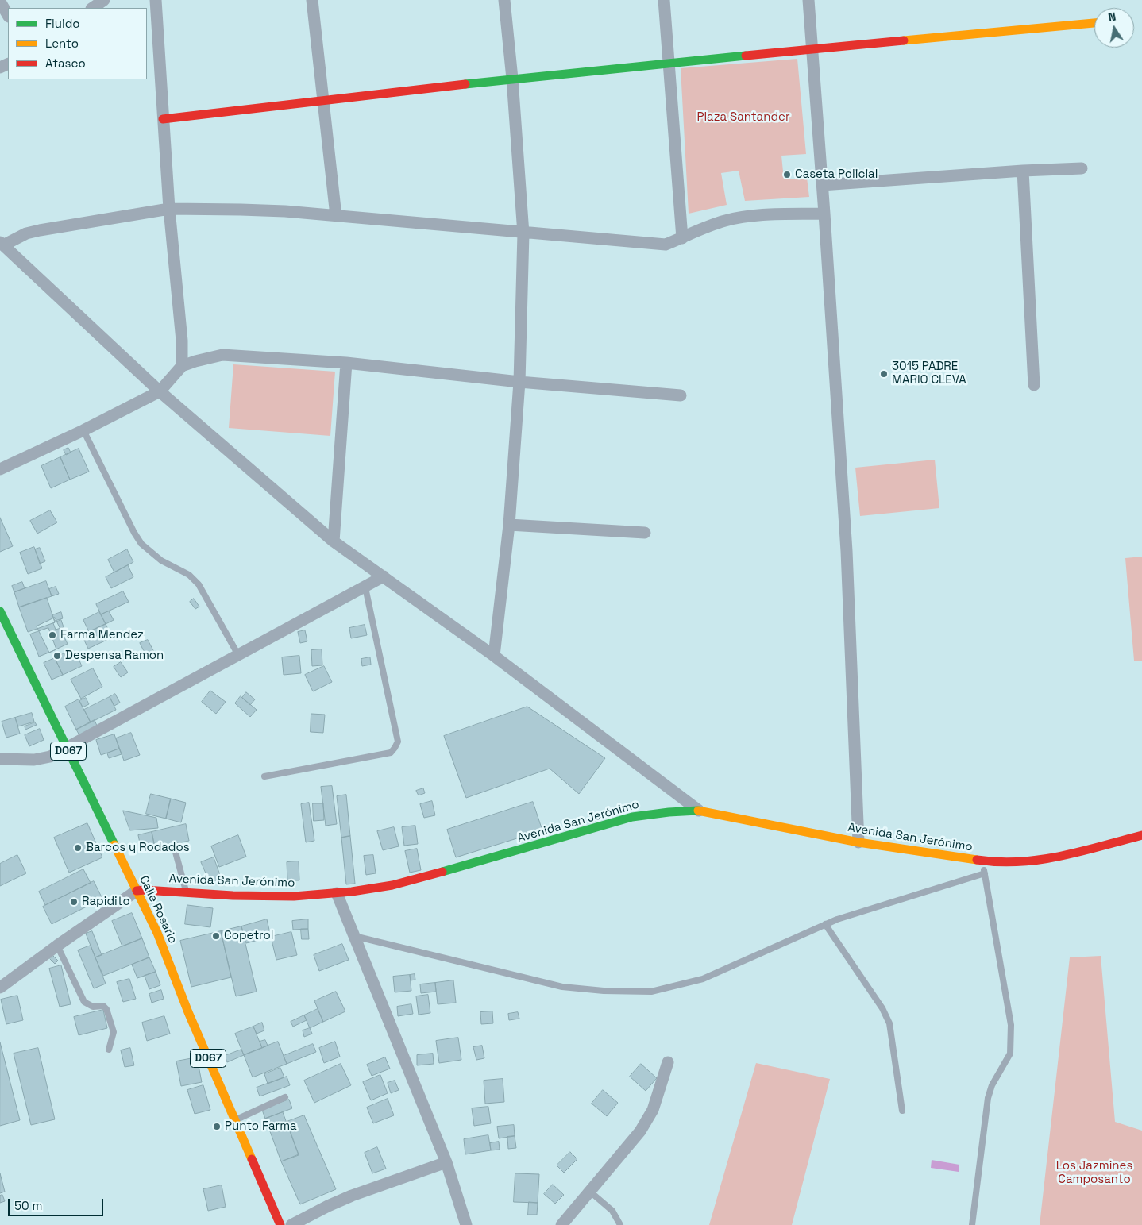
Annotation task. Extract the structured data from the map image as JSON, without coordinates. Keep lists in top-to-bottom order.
{
  "streets": {
    "street": ["D067", "Avenida San Jerónimo", "Calle Rosario"]
  },
  "crossings": [
    ["Avenida San Jerónimo", "Calle Rosario"]
  ],
  "parks": ["Plaza Santander", "Los Jazmines Camposanto"],
  "places": [
    "Caseta Policial",
    "3015 PADRE MARIO CLEVA",
    "Farma Mendez",
    "Despensa Ramon",
    "Barcos y Rodados",
    "Rapidito",
    "Copetrol",
    "Punto Farma"
  ],
  "legend": ["Fluido", "Lento", "Atasco"],
  "scale_bar": "50 m",
  "north": "top"
}
